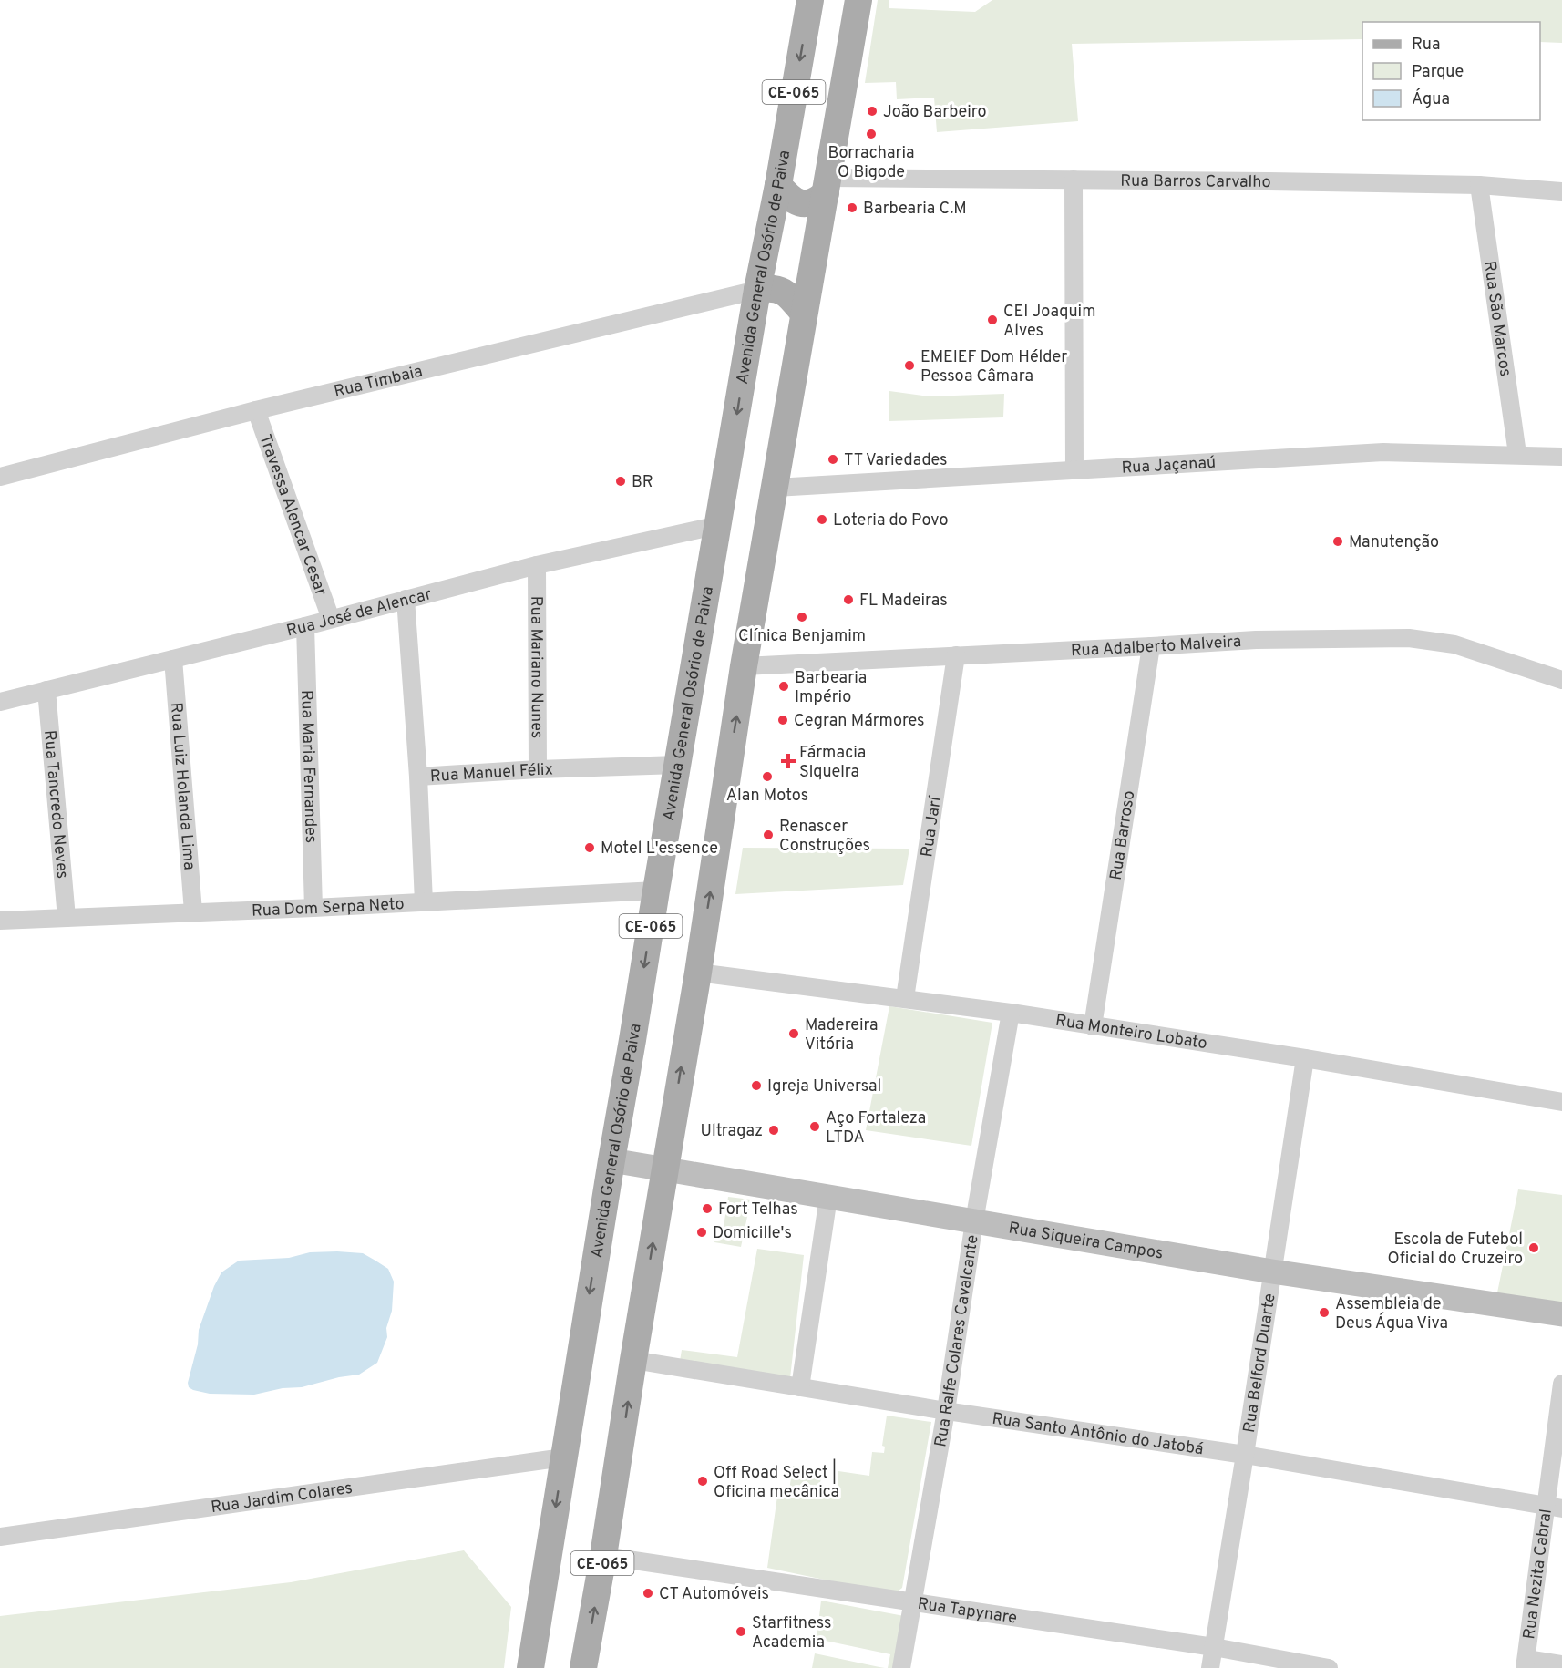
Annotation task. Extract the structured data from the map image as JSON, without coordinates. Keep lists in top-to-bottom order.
{
  "streets": {
    "main road": ["CE-065", "Avenida General Osório de Paiva"],
    "street": [
      "Rua Barros Carvalho",
      "Rua São Marcos",
      "Rua Timbaia",
      "Rua Jaçanaú",
      "Travessa Alencar Cesar",
      "Rua José de Alencar",
      "Rua Adalberto Malveira",
      "Rua Mariano Nunes",
      "Rua Maria Fernandes",
      "Rua Manuel Félix",
      "Rua Luiz Holanda Lima",
      "Rua Tancredo Neves",
      "Rua Jarí",
      "Rua Barroso",
      "Rua Dom Serpa Neto",
      "Rua Monteiro Lobato",
      "Rua Siqueira Campos",
      "Rua Ralfe Colares Cavalcante",
      "Rua Belford Duarte",
      "Rua Santo Antônio do Jatobá",
      "Rua Jardim Colares",
      "Rua Nezita Cabral",
      "Rua Tapynare"
    ]
  },
  "crossings": [
    ["CE-065", "Rua Barros Carvalho"],
    ["CE-065", "Rua Jaçanaú"],
    ["CE-065", "Rua Adalberto Malveira"],
    ["CE-065", "Rua Monteiro Lobato"],
    ["CE-065", "Rua Siqueira Campos"],
    ["CE-065", "Rua Santo Antônio do Jatobá"],
    ["CE-065", "Rua Tapynare"],
    ["Rua Barros Carvalho", "Rua São Marcos"],
    ["Avenida General Osório de Paiva", "Rua Timbaia"],
    ["Avenida General Osório de Paiva", "Rua José de Alencar"],
    ["Avenida General Osório de Paiva", "Rua Manuel Félix"],
    ["Avenida General Osório de Paiva", "Rua Dom Serpa Neto"],
    ["Avenida General Osório de Paiva", "Rua Siqueira Campos"],
    ["Avenida General Osório de Paiva", "Rua Jardim Colares"],
    ["Rua São Marcos", "Rua Jaçanaú"],
    ["Rua Timbaia", "Travessa Alencar Cesar"],
    ["Travessa Alencar Cesar", "Rua José de Alencar"],
    ["Rua José de Alencar", "Rua Mariano Nunes"],
    ["Rua José de Alencar", "Rua Maria Fernandes"],
    ["Rua José de Alencar", "Rua Manuel Félix"],
    ["Rua José de Alencar", "Rua Luiz Holanda Lima"],
    ["Rua José de Alencar", "Rua Tancredo Neves"],
    ["Rua Adalberto Malveira", "Rua Jarí"],
    ["Rua Adalberto Malveira", "Rua Barroso"],
    ["Rua Mariano Nunes", "Rua Manuel Félix"],
    ["Rua Maria Fernandes", "Rua Dom Serpa Neto"],
    ["Rua Luiz Holanda Lima", "Rua Dom Serpa Neto"],
    ["Rua Tancredo Neves", "Rua Dom Serpa Neto"],
    ["Rua Jarí", "Rua Monteiro Lobato"],
    ["Rua Barroso", "Rua Monteiro Lobato"],
    ["Rua Monteiro Lobato", "Rua Ralfe Colares Cavalcante"],
    ["Rua Monteiro Lobato", "Rua Belford Duarte"],
    ["Rua Siqueira Campos", "Rua Ralfe Colares Cavalcante"],
    ["Rua Siqueira Campos", "Rua Belford Duarte"],
    ["Rua Ralfe Colares Cavalcante", "Rua Santo Antônio do Jatobá"],
    ["Rua Ralfe Colares Cavalcante", "Rua Tapynare"],
    ["Rua Belford Duarte", "Rua Santo Antônio do Jatobá"],
    ["Rua Belford Duarte", "Rua Tapynare"],
    ["Rua Santo Antônio do Jatobá", "Rua Nezita Cabral"]
  ],
  "places": {
    "other": [
      "João Barbeiro",
      "Borracharia O Bigode",
      "Barbearia C.M",
      "CEI Joaquim Alves",
      "EMEIEF Dom Hélder Pessoa Câmara",
      "TT Variedades",
      "BR",
      "Loteria do Povo",
      "Manutenção",
      "FL Madeiras",
      "Clínica Benjamim",
      "Barbearia Império",
      "Cegran Mármores",
      "Alan Motos",
      "Renascer Construções",
      "Motel L'essence",
      "Madereira Vitória",
      "Igreja Universal",
      "Aço Fortaleza LTDA",
      "Ultragaz",
      "Fort Telhas",
      "Domicille's",
      "Escola de Futebol Oficial do Cruzeiro",
      "Assembleia de Deus Água Viva",
      "Off Road Select | Oficina mecânica",
      "CT Automóveis",
      "Starfitness Academia"
    ],
    "health": ["Fármacia Siqueira"]
  },
  "legend": ["Rua", "Parque", "Água"]
}
